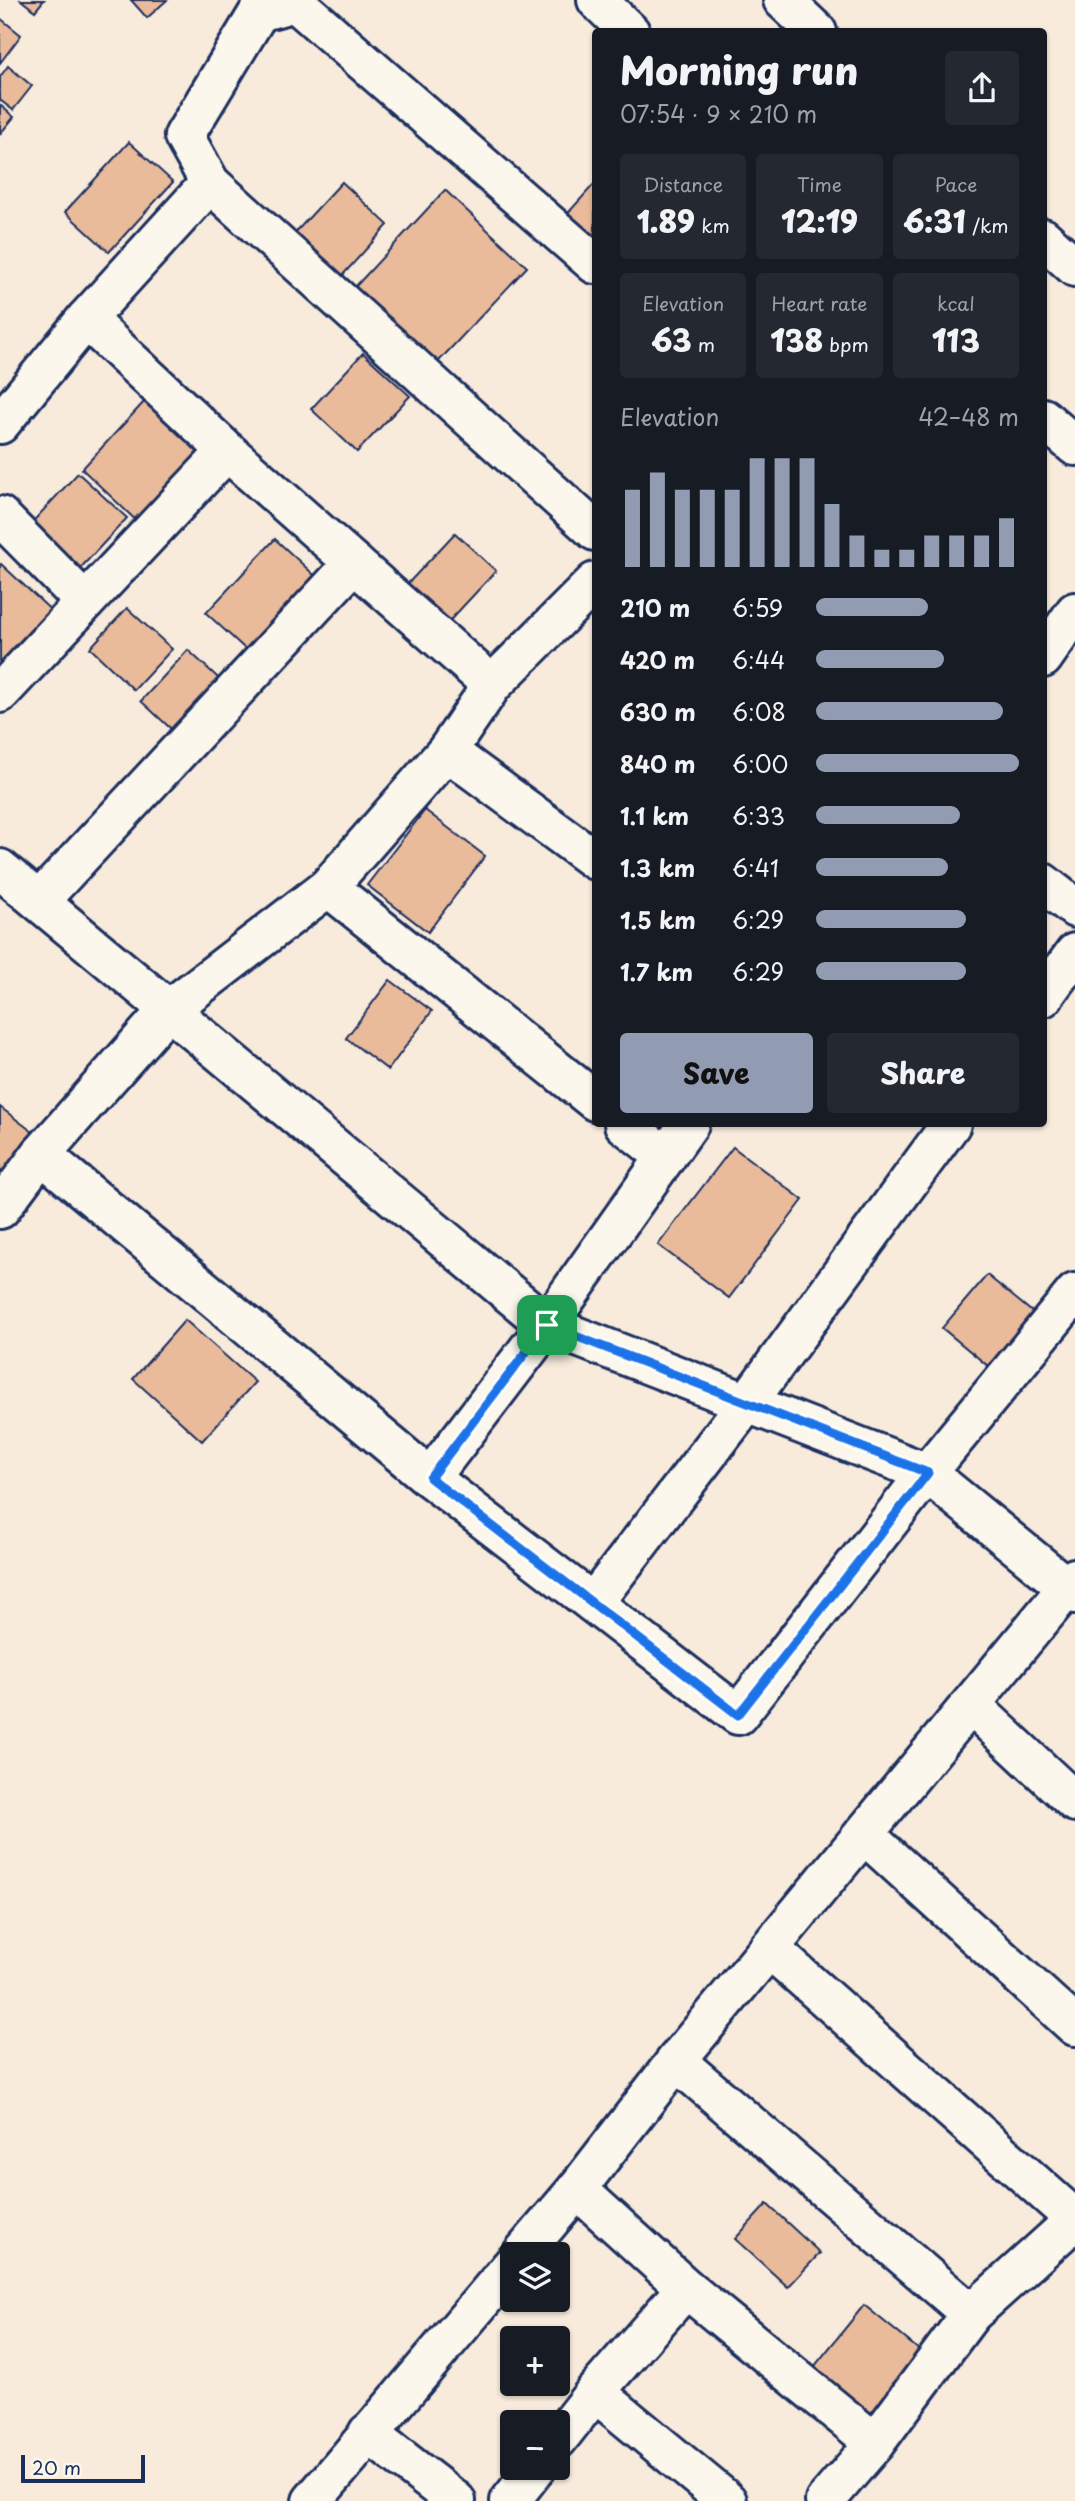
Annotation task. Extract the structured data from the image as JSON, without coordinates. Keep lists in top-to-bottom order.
{
  "scale_bar": "20 m",
  "page": {
    "heading": ["Morning run", "07:54 · 9 × 210 m"],
    "stats": [
      ["Distance", "1.89 km"],
      ["Time", "12:19"],
      ["Pace", "6:31 /km"],
      ["Elevation", "63 m"],
      ["Heart rate", "138 bpm"],
      ["kcal", "113"]
    ],
    "chart": ["Elevation", "42–48 m"],
    "list": [
      {
        "name": "210 m",
        "note": "6:59"
      },
      {
        "name": "420 m",
        "note": "6:44"
      },
      {
        "name": "630 m",
        "note": "6:08"
      },
      {
        "name": "840 m",
        "note": "6:00"
      },
      {
        "name": "1.1 km",
        "note": "6:33"
      },
      {
        "name": "1.3 km",
        "note": "6:41"
      },
      {
        "name": "1.5 km",
        "note": "6:29"
      },
      {
        "name": "1.7 km",
        "note": "6:29"
      }
    ],
    "buttons": ["Save", "Share"],
    "map_buttons": ["+", "−"],
    "scale": "20 m"
  }
}
